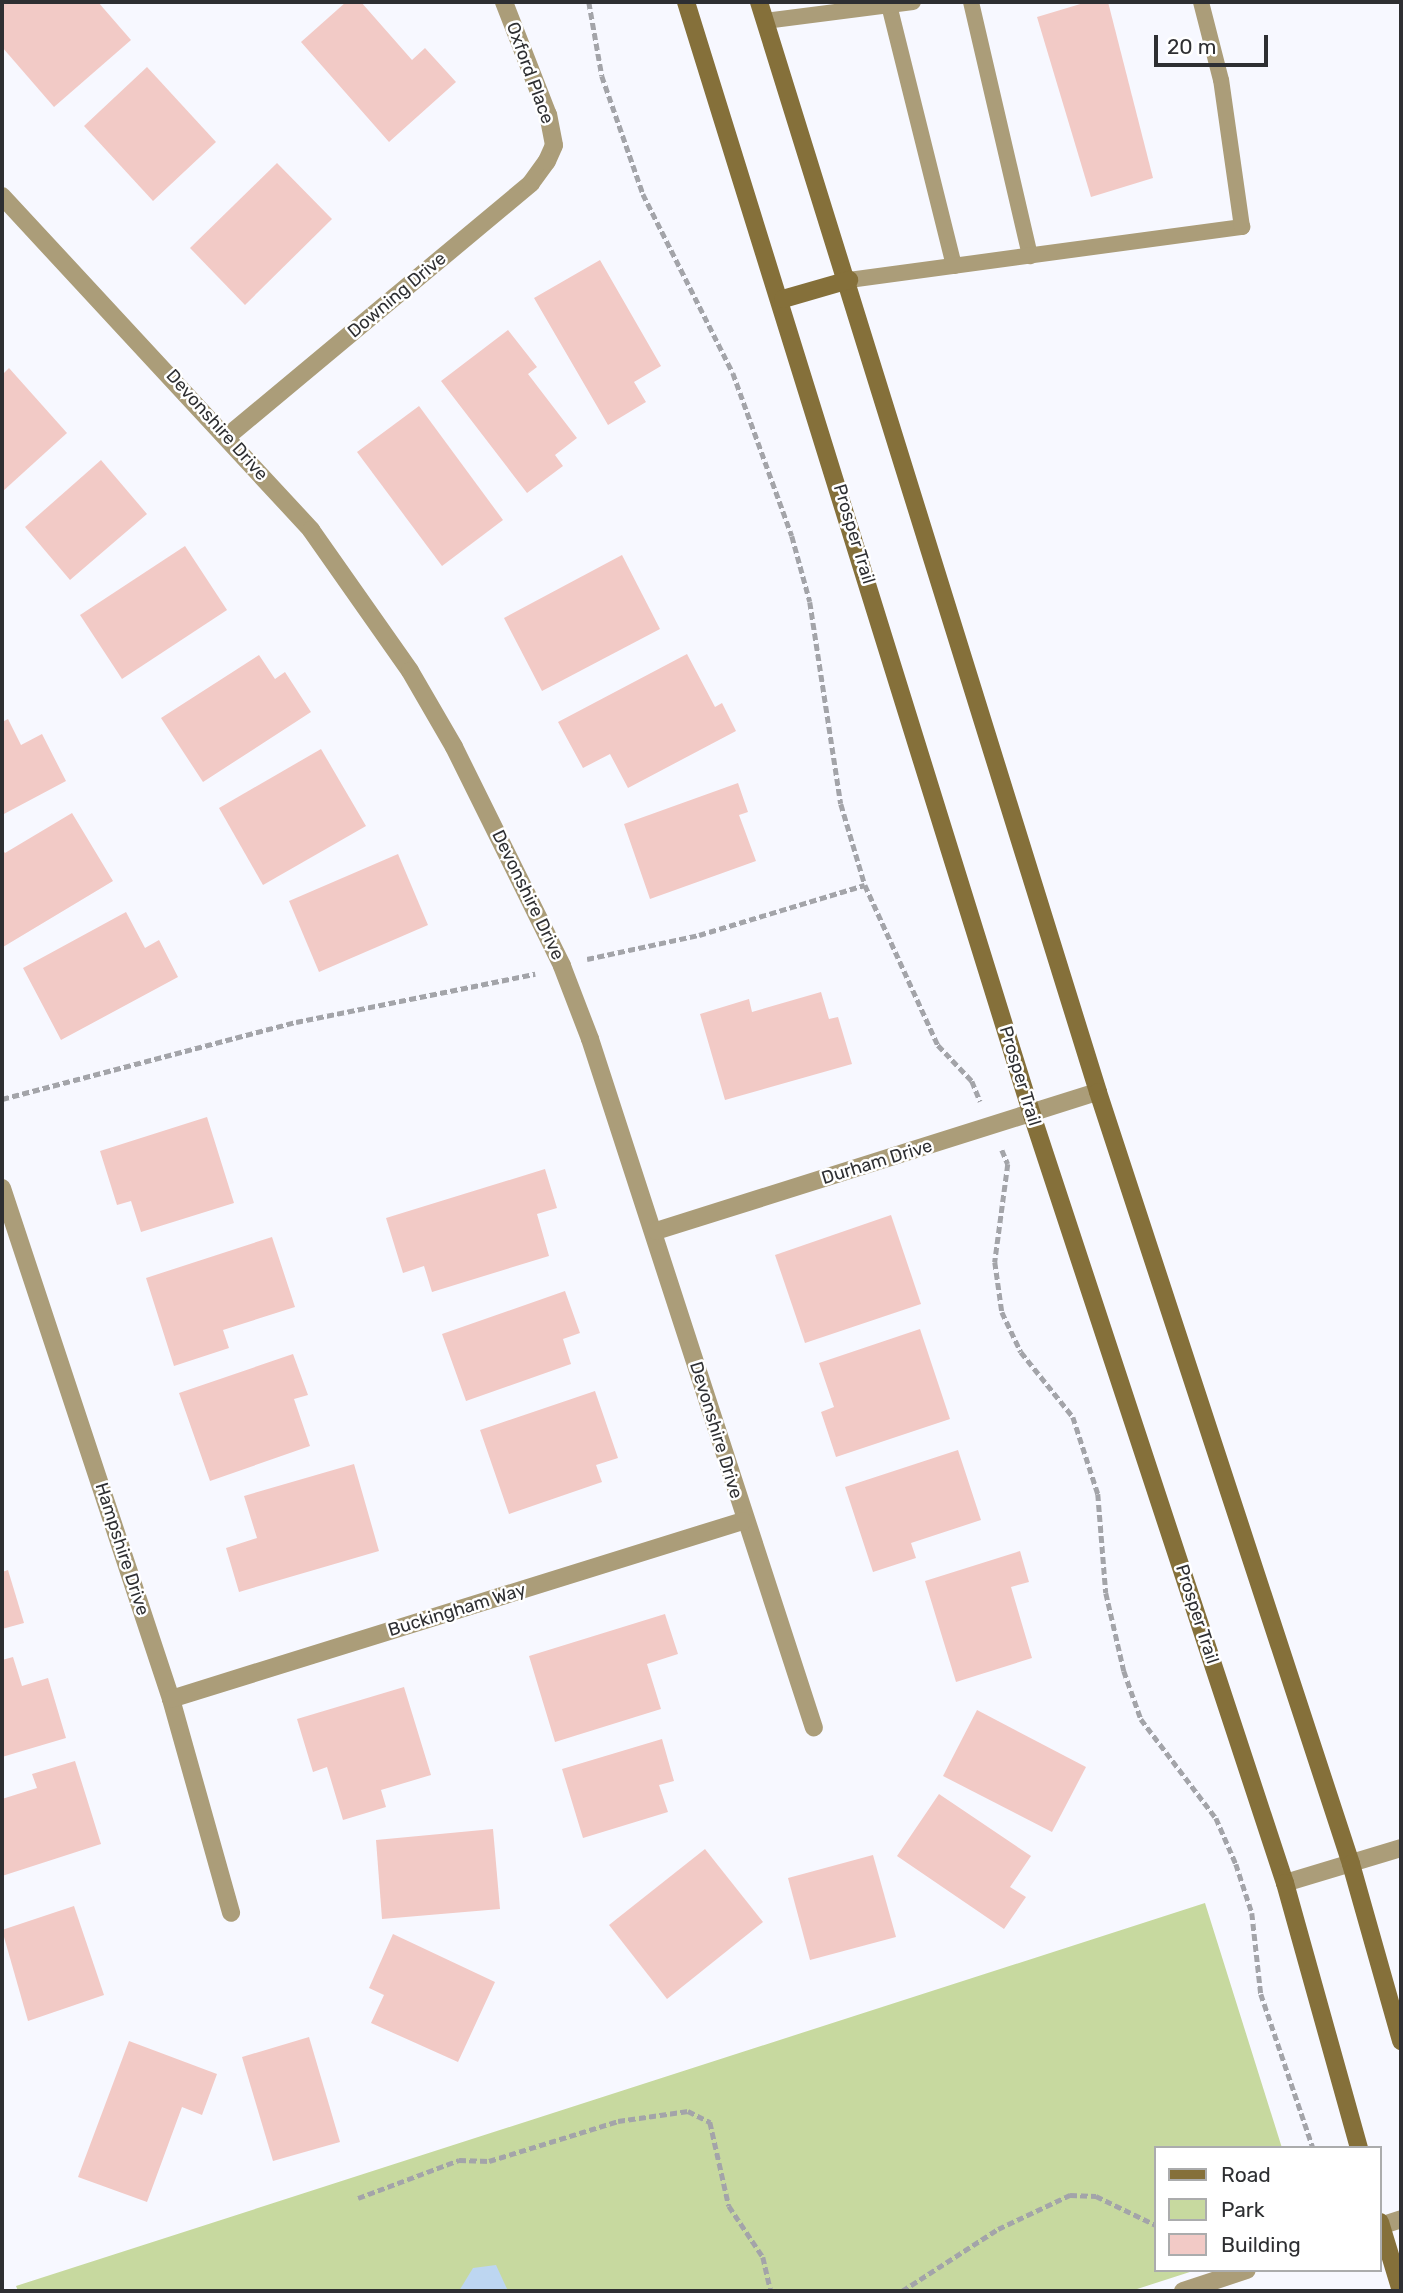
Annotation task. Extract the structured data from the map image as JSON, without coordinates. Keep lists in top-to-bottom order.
{
  "streets": {
    "main road": ["Prosper Trail"],
    "street": [
      "Oxford Place",
      "Downing Drive",
      "Devonshire Drive",
      "Durham Drive",
      "Hampshire Drive",
      "Buckingham Way"
    ]
  },
  "crossings": [
    ["Oxford Place", "Downing Drive"],
    ["Downing Drive", "Devonshire Drive"],
    ["Devonshire Drive", "Durham Drive"],
    ["Devonshire Drive", "Buckingham Way"],
    ["Prosper Trail", "Durham Drive"],
    ["Hampshire Drive", "Buckingham Way"]
  ],
  "legend": ["Road", "Park", "Building"],
  "scale_bar": "20 m"
}
